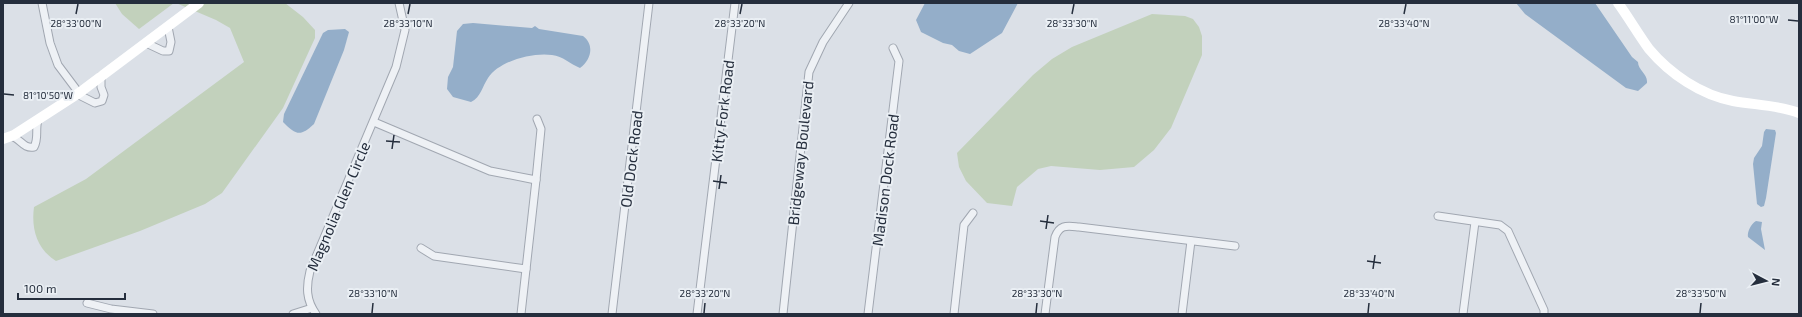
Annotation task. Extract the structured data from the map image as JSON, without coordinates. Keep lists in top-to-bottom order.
{
  "streets": {
    "street": [
      "Kitty Fork Road",
      "Bridgeway Boulevard",
      "Old Dock Road",
      "Madison Dock Road",
      "Magnolia Glen Circle"
    ]
  },
  "scale_bar": "100 m",
  "north": "right",
  "coordinates": [
    "81°11'00\"W",
    "28°33'00\"N",
    "28°33'10\"N",
    "28°33'20\"N",
    "28°33'30\"N",
    "28°33'40\"N",
    "81°10'50\"W",
    "28°33'50\"N"
  ]
}
